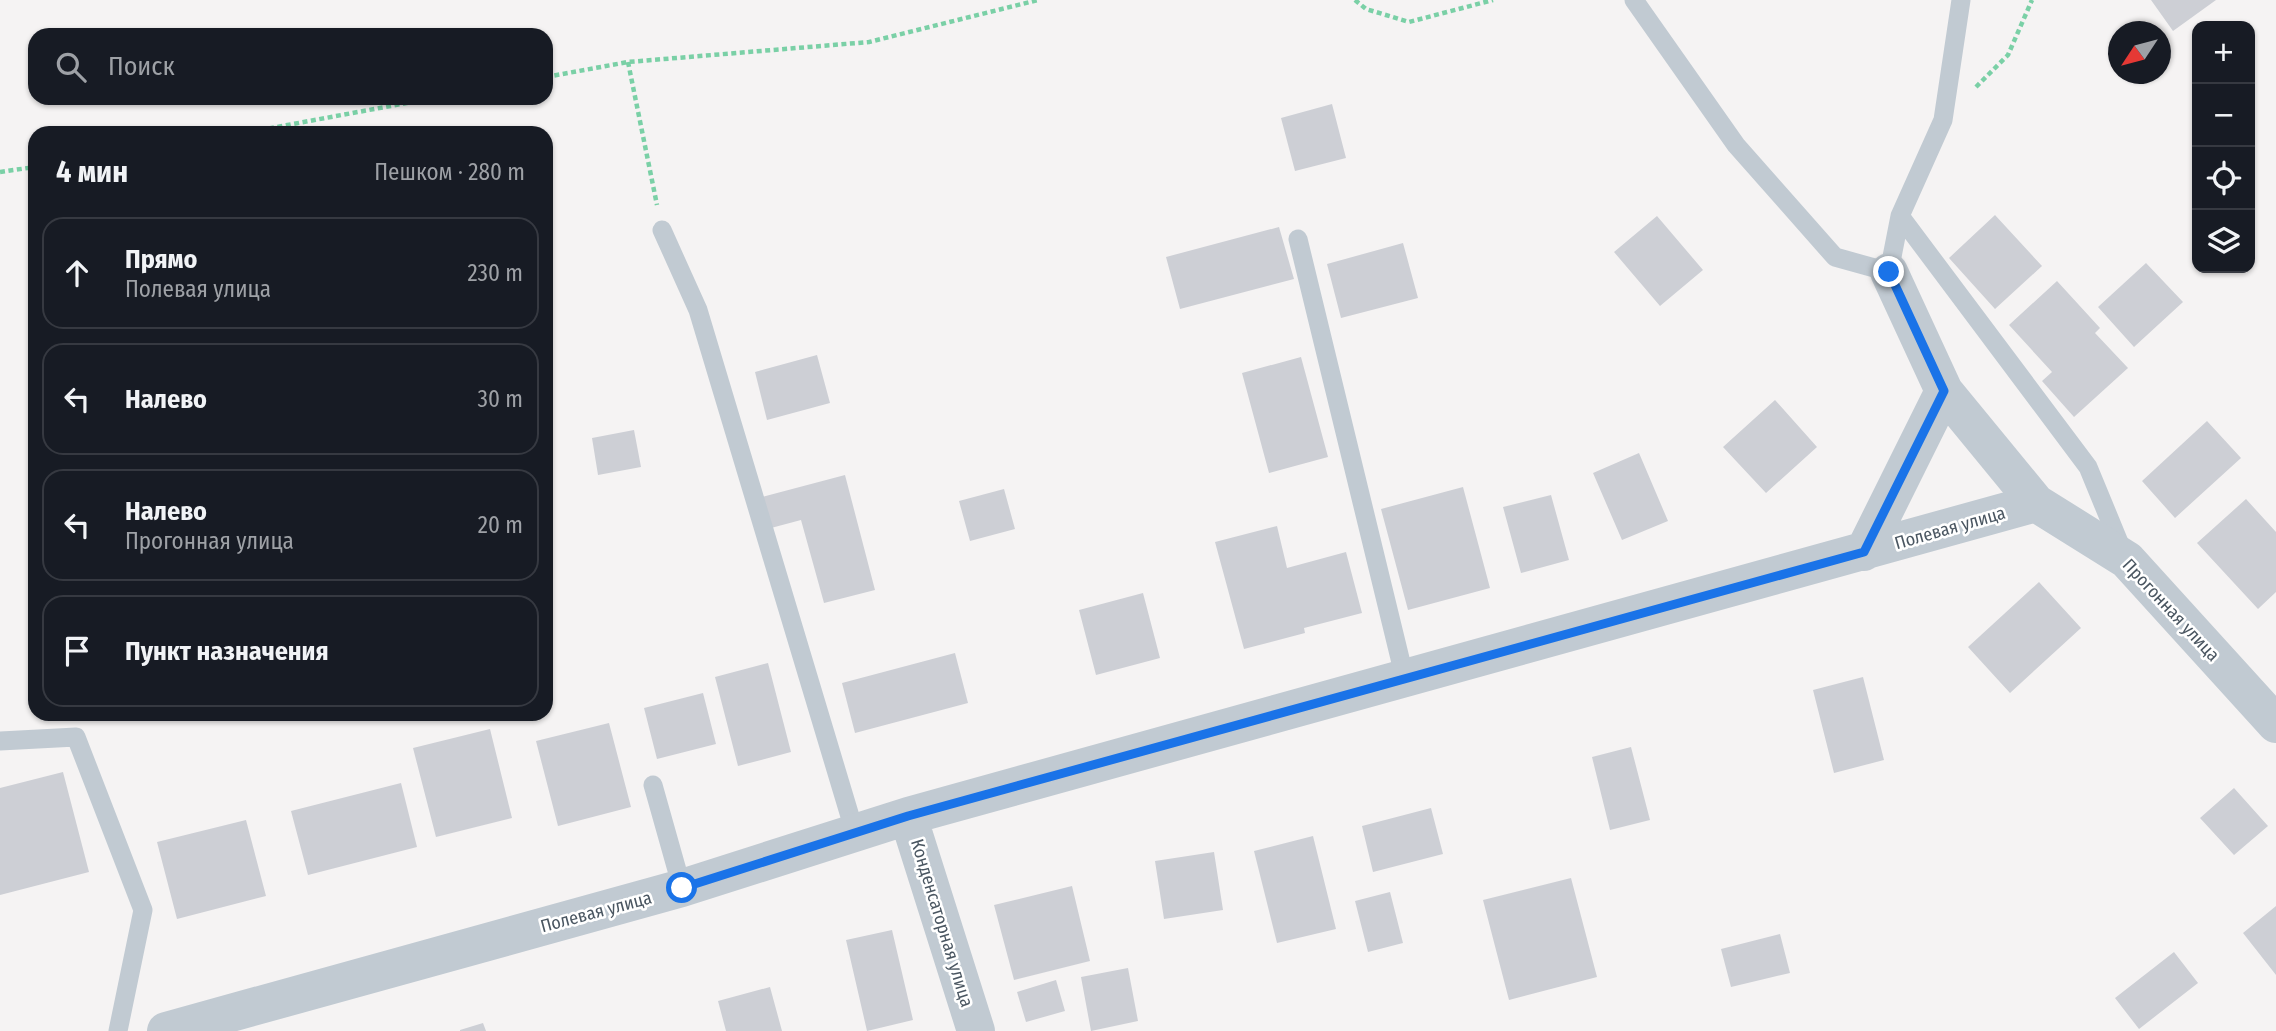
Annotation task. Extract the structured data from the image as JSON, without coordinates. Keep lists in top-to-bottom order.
{
  "streets": {
    "street": ["Полевая улица", "Прогонная улица", "Конденсаторная улица"]
  },
  "crossings": [
    ["Полевая улица", "Прогонная улица"],
    ["Полевая улица", "Конденсаторная улица"]
  ],
  "north": "bottom left",
  "page": {
    "map_buttons": ["+", "−"],
    "search": "Поиск",
    "heading": ["4 мин", "Пешком · 280 m"],
    "list": [
      ["Прямо", "Полевая улица", "230 m"],
      ["Налево", "30 m"],
      ["Налево", "Прогонная улица", "20 m"],
      "Пункт назначения"
    ]
  }
}
